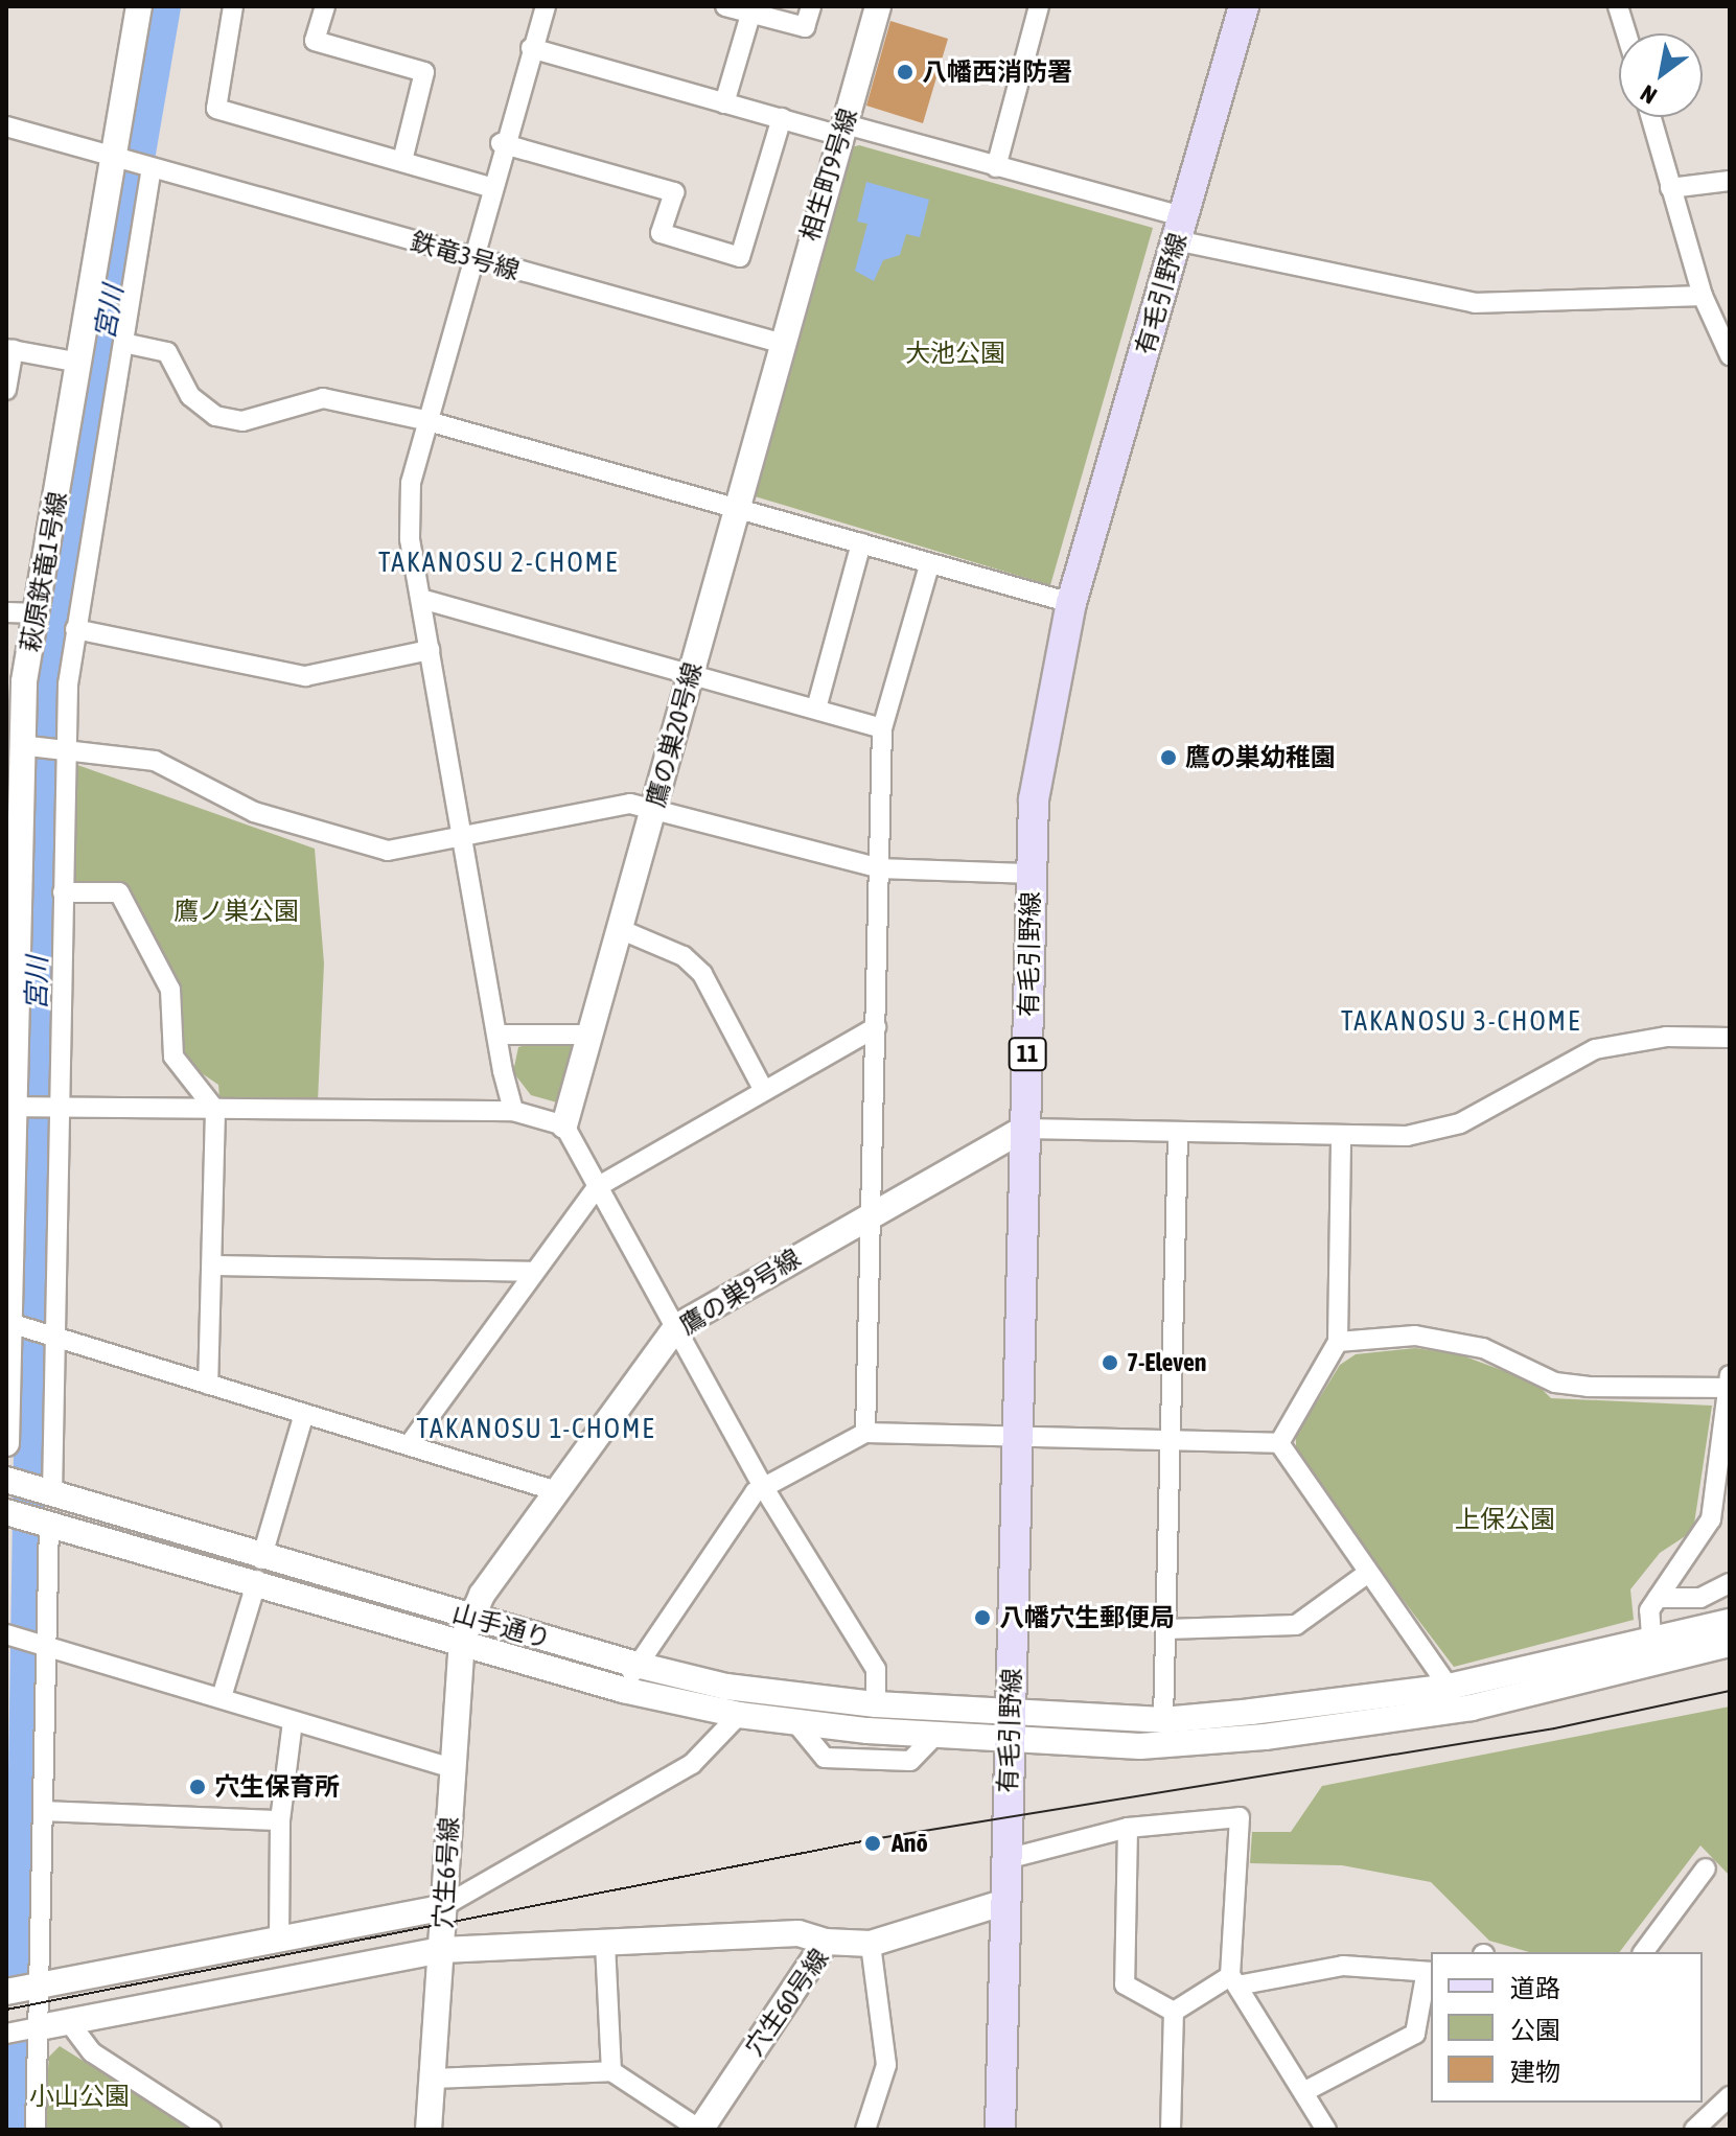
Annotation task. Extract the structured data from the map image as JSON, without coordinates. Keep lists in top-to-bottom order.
{
  "streets": {
    "main road": ["有毛引野線", "11"],
    "street": [
      "相生町9号線",
      "鉄竜3号線",
      "萩原鉄竜1号線",
      "鷹の巣20号線",
      "鷹の巣9号線",
      "山手通り",
      "穴生6号線",
      "穴生60号線"
    ]
  },
  "crossings": [
    ["相生町9号線", "鉄竜3号線"],
    ["相生町9号線", "鷹の巣20号線"],
    ["鉄竜3号線", "萩原鉄竜1号線"],
    ["鉄竜3号線", "鷹の巣20号線"],
    ["有毛引野線", "鷹の巣9号線"],
    ["有毛引野線", "山手通り"],
    ["有毛引野線", "穴生60号線"],
    ["鷹の巣9号線", "山手通り"],
    ["鷹の巣9号線", "穴生6号線"],
    ["山手通り", "穴生6号線"]
  ],
  "districts": ["TAKANOSU 2-CHOME", "TAKANOSU 3-CHOME", "TAKANOSU 1-CHOME"],
  "water": ["宮川"],
  "parks": [
    "大池公園",
    "鷹ノ巣公園",
    "上保公園",
    "小山公園"
  ],
  "places": [
    "八幡西消防署",
    "鷹の巣幼稚園",
    "7-Eleven",
    "八幡穴生郵便局",
    "穴生保育所",
    "Anō"
  ],
  "legend": ["道路", "公園", "建物"],
  "north": "bottom left"
}
